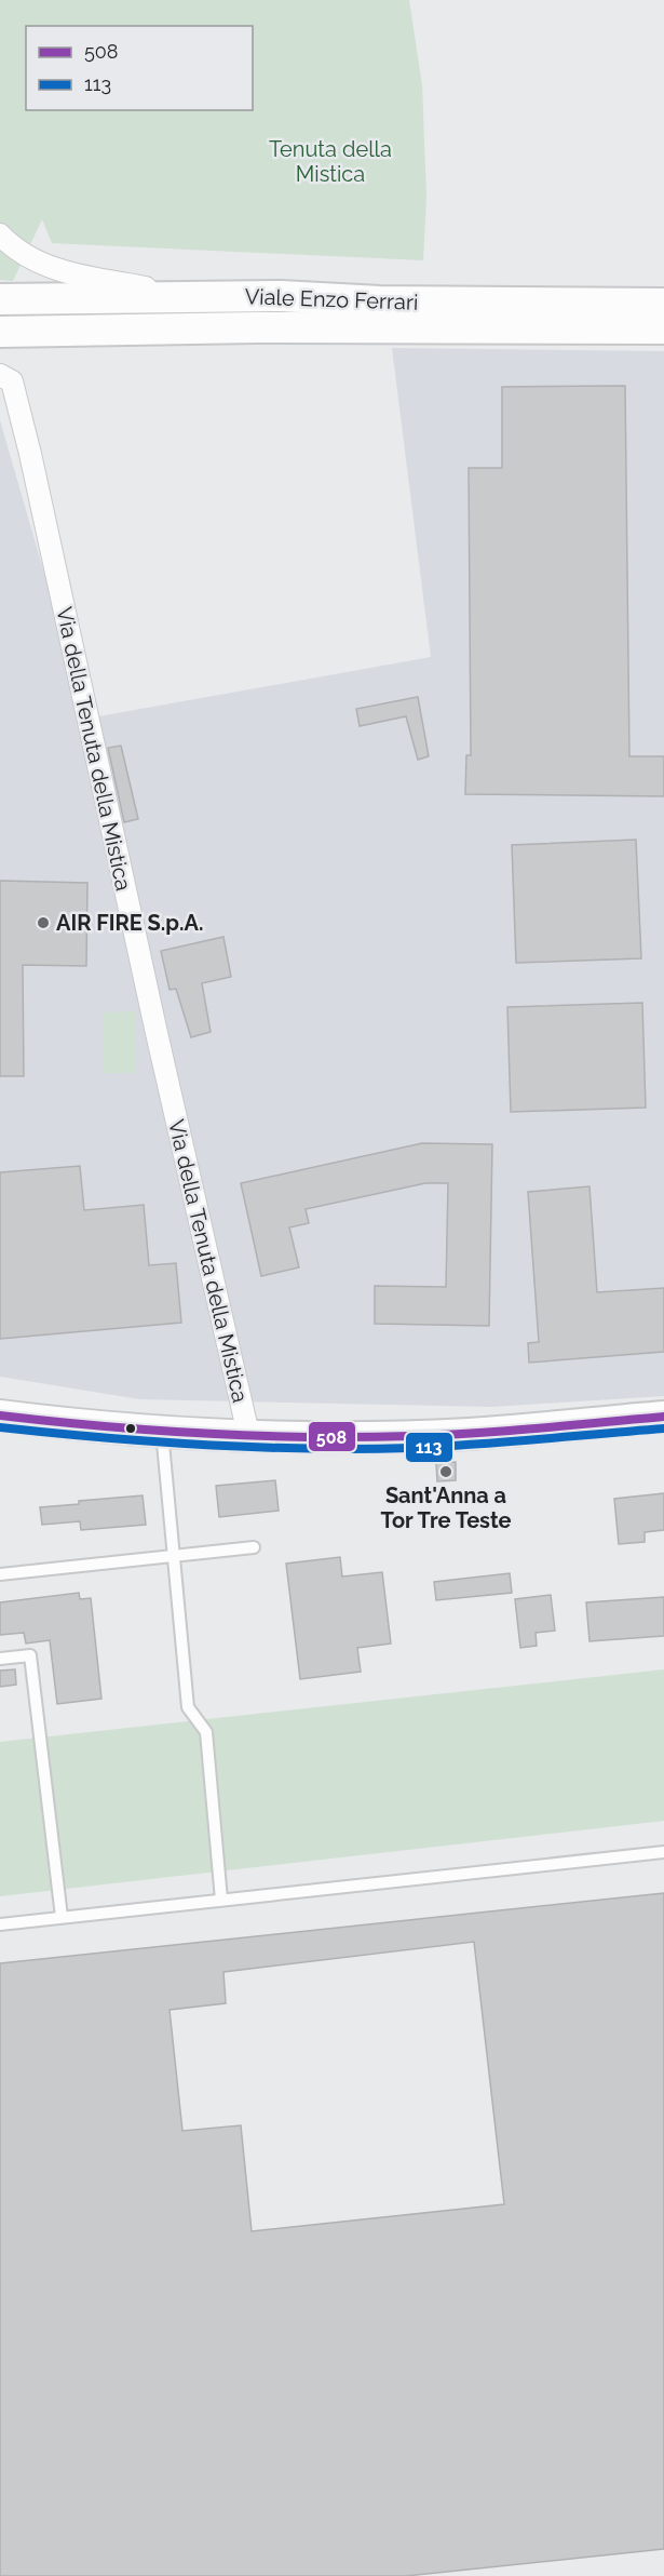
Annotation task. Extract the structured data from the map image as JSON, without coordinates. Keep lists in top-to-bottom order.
{
  "streets": {
    "main road": ["Viale Enzo Ferrari"],
    "street": ["Via della Tenuta della Mistica"]
  },
  "parks": ["Tenuta della Mistica"],
  "places": ["AIR FIRE S.p.A.", "Sant'Anna a Tor Tre Teste"],
  "lines": ["transit line 508", "transit line 113"],
  "legend": ["508", "113"]
}
